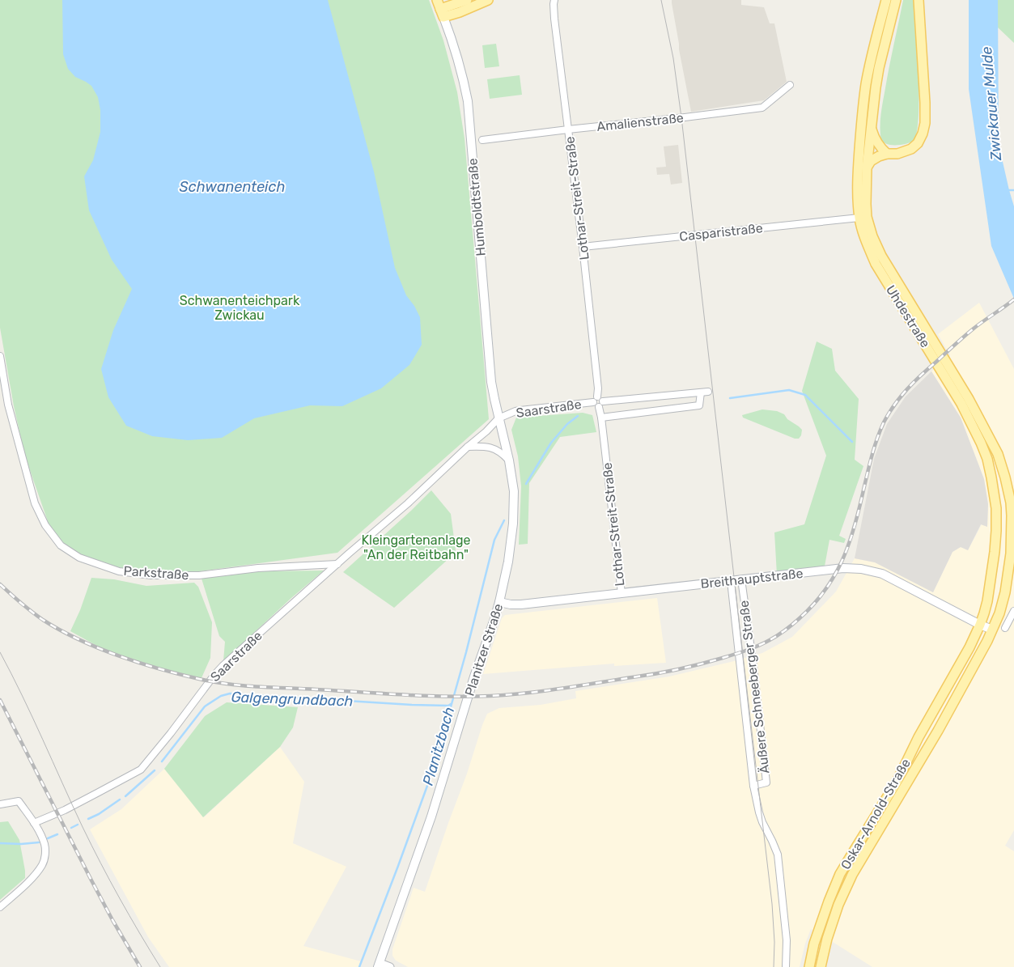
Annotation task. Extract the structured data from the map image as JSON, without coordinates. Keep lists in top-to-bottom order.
{
  "streets": {
    "main road": [
      "Humboldtstraße",
      "Uhdestraße",
      "Breithauptstraße",
      "Planitzer Straße",
      "Oskar-Arnold-Straße"
    ],
    "street": [
      "Amalienstraße",
      "Lothar-Streit-Straße",
      "Casparistraße",
      "Saarstraße",
      "Parkstraße",
      "Äußere Schneeberger Straße"
    ]
  },
  "crossings": [
    ["Amalienstraße", "Lothar-Streit-Straße"],
    ["Lothar-Streit-Straße", "Casparistraße"],
    ["Lothar-Streit-Straße", "Saarstraße"],
    ["Lothar-Streit-Straße", "Breithauptstraße"],
    ["Humboldtstraße", "Saarstraße"],
    ["Humboldtstraße", "Planitzer Straße"],
    ["Casparistraße", "Uhdestraße"],
    ["Uhdestraße", "Breithauptstraße"],
    ["Uhdestraße", "Oskar-Arnold-Straße"],
    ["Saarstraße", "Parkstraße"],
    ["Saarstraße", "Planitzer Straße"],
    ["Breithauptstraße", "Planitzer Straße"],
    ["Breithauptstraße", "Äußere Schneeberger Straße"],
    ["Breithauptstraße", "Oskar-Arnold-Straße"]
  ],
  "water": [
    "Zwickauer Mulde",
    "Schwanenteich",
    "Galgengrundbach",
    "Planitzbach"
  ],
  "parks": ["Schwanenteichpark Zwickau", "Kleingartenanlage \"An der Reitbahn\""]
}
